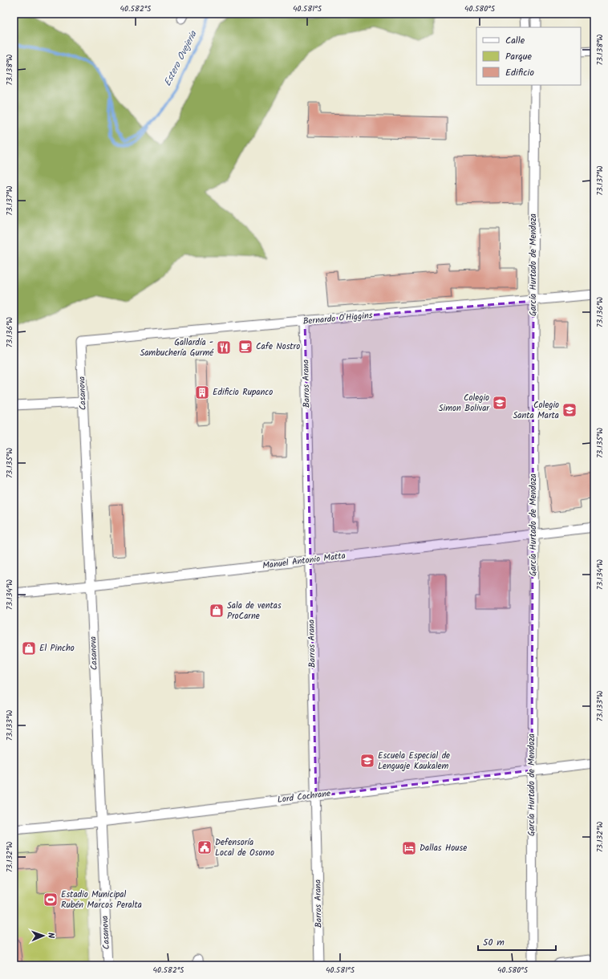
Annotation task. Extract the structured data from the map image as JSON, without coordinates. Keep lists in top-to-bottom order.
{
  "streets": {
    "street": [
      "García Hurtado de Mendoza",
      "Bernardo O'Higgins",
      "Barros Arana",
      "Casanova",
      "Manuel Antonio Matta",
      "Lord Cochrane"
    ]
  },
  "crossings": [
    ["García Hurtado de Mendoza", "Bernardo O'Higgins"],
    ["García Hurtado de Mendoza", "Manuel Antonio Matta"],
    ["García Hurtado de Mendoza", "Lord Cochrane"],
    ["Bernardo O'Higgins", "Barros Arana"],
    ["Bernardo O'Higgins", "Casanova"],
    ["Barros Arana", "Manuel Antonio Matta"],
    ["Barros Arana", "Lord Cochrane"],
    ["Casanova", "Manuel Antonio Matta"],
    ["Casanova", "Lord Cochrane"]
  ],
  "water": ["Estero Ovejeria"],
  "places": {
    "cafe": ["Cafe Nostro"],
    "restaurant": ["Gallardía - Sambuchería Gurmé"],
    "building": ["Edificio Rupanco"],
    "school or university": ["Colegio Simon Bolivar", "Colegio Santa Marta", "Escuela Especial de Lenguaje Kaukalem"],
    "shop": ["Sala de ventas ProCarne", "El Pincho"],
    "public building": ["Defensoría Local de Osorno"],
    "hotel": ["Dallas House"],
    "sports": ["Estadio Municipal Rubén Marcos Peralta"]
  },
  "legend": ["Calle", "Parque", "Edificio"],
  "scale_bar": "50 m",
  "north": "right",
  "coordinates": [
    "40.582°S",
    "40.581°S",
    "40.580°S",
    "73.138°W",
    "73.137°W",
    "73.136°W",
    "73.135°W",
    "73.134°W",
    "73.133°W",
    "73.132°W"
  ]
}
